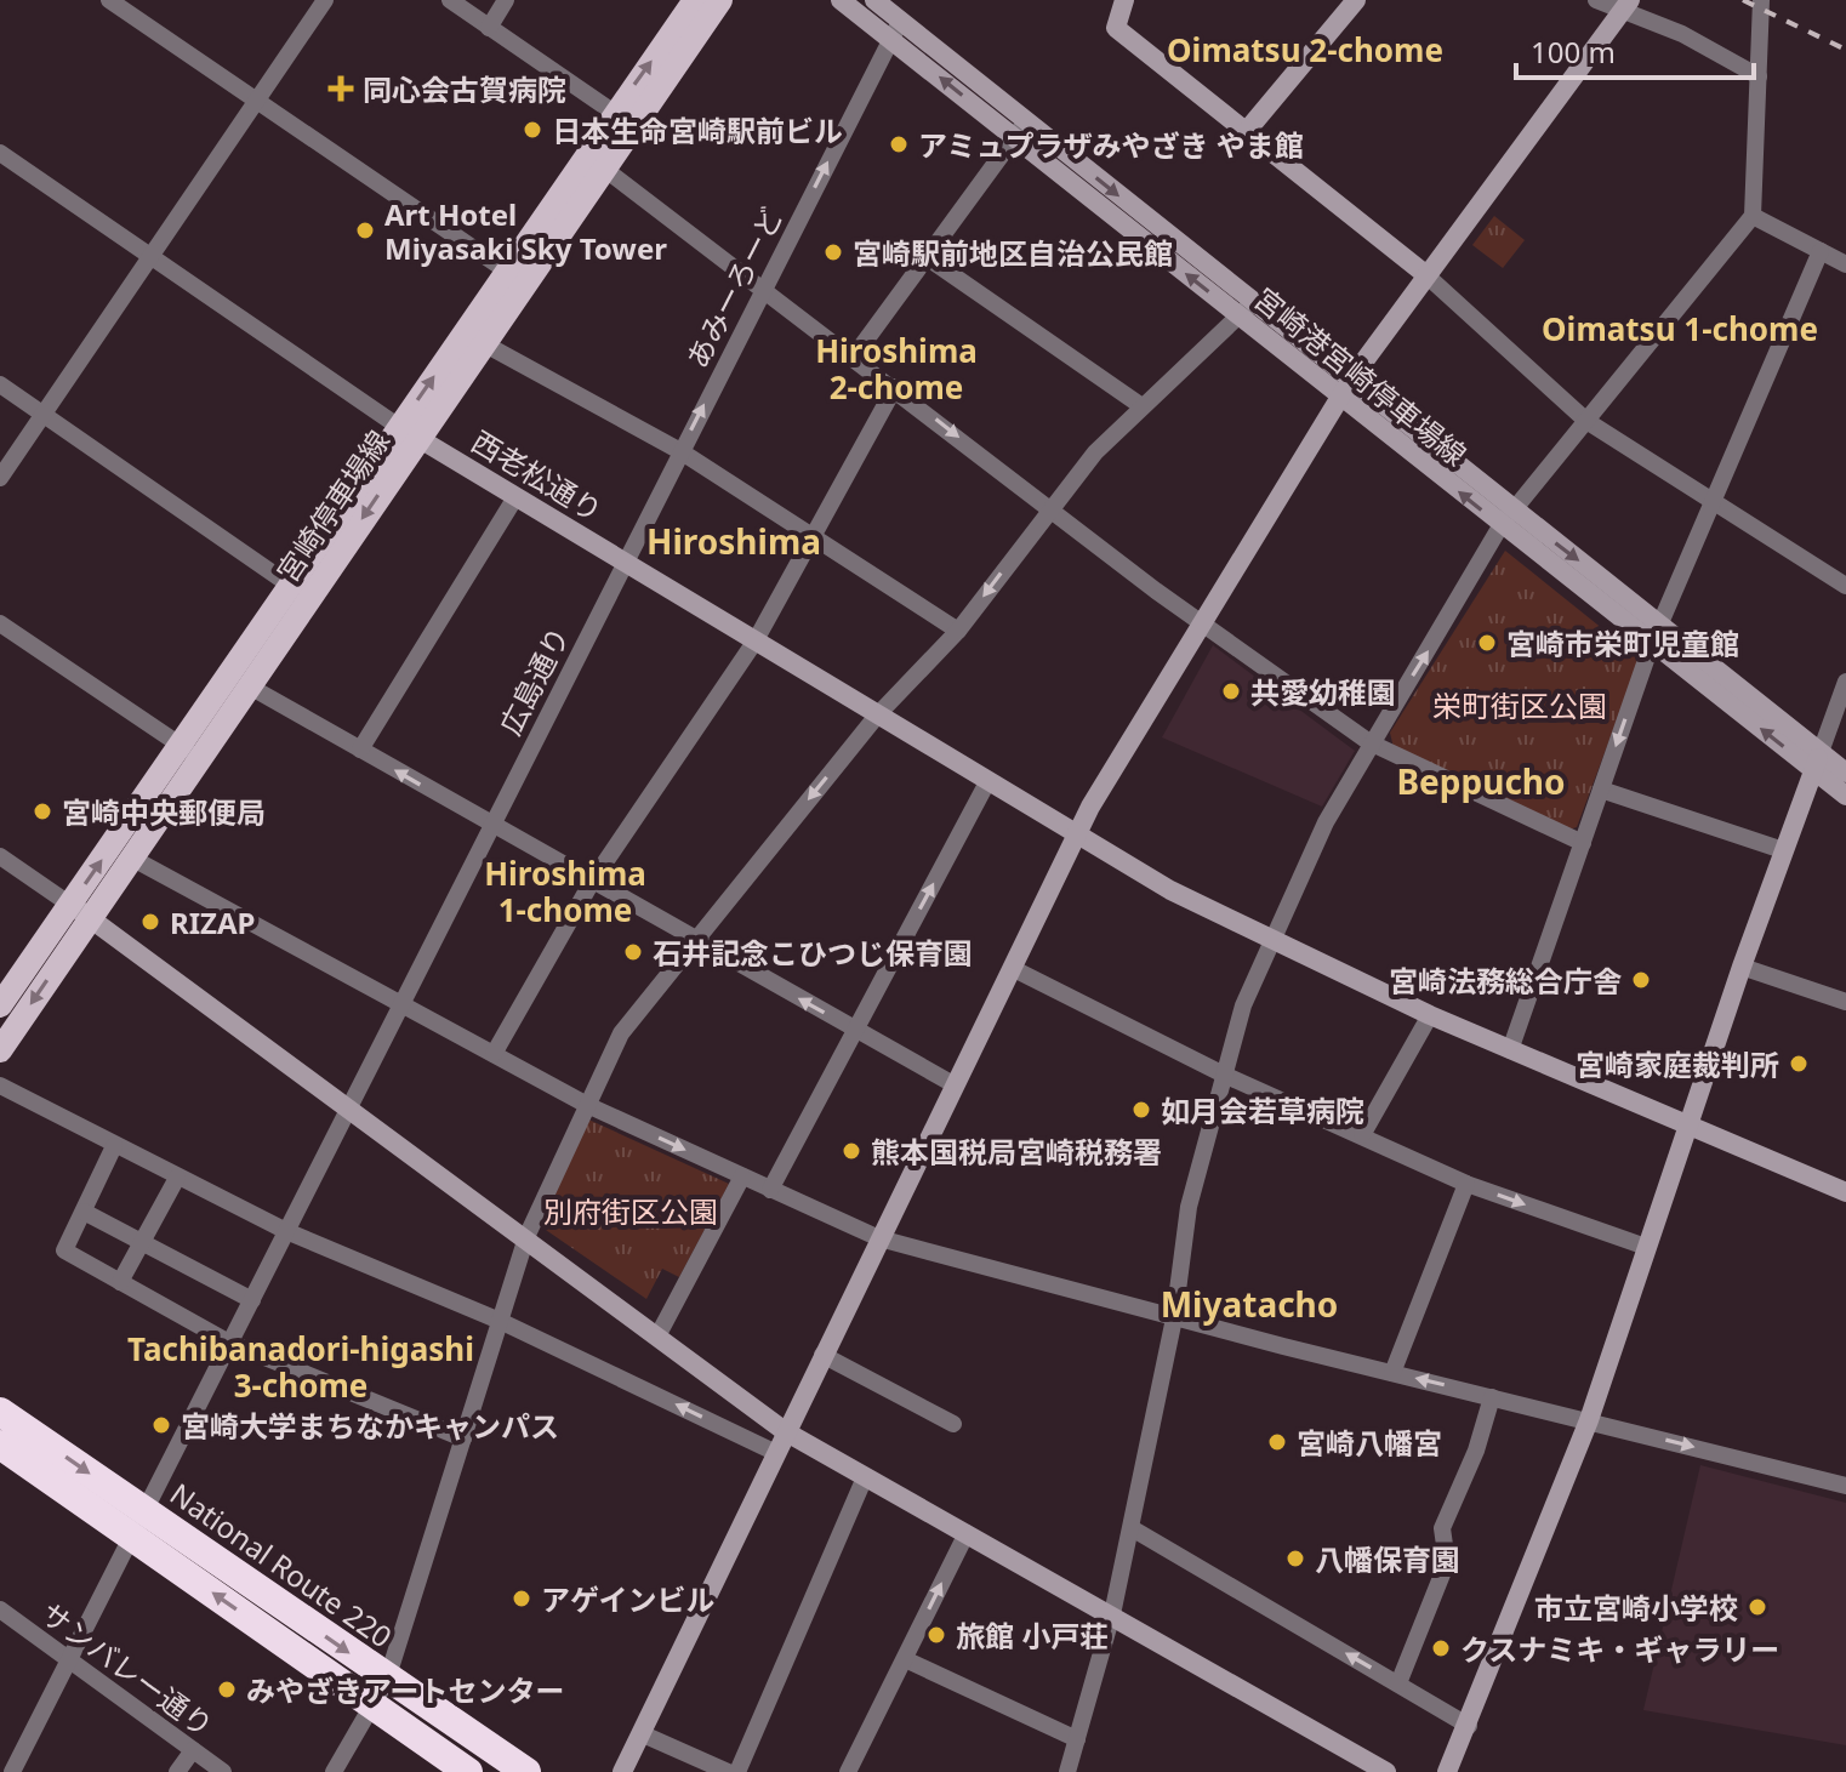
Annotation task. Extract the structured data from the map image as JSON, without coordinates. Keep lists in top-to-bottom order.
{
  "streets": {
    "highway": ["National Route 220"],
    "main road": ["宮崎停車場線"],
    "street": [
      "あみーろーど",
      "宮崎港宮崎停車場線",
      "西老松通り",
      "広島通り",
      "サンバレー通り"
    ]
  },
  "crossings": [
    ["あみーろーど", "宮崎港宮崎停車場線"],
    ["あみーろーど", "西老松通り"],
    ["あみーろーど", "広島通り"],
    ["西老松通り", "宮崎停車場線"],
    ["西老松通り", "広島通り"],
    ["広島通り", "National Route 220"],
    ["広島通り", "サンバレー通り"]
  ],
  "districts": [
    "Oimatsu 2-chome",
    "Oimatsu 1-chome",
    "Hiroshima 2-chome",
    "Hiroshima",
    "Beppucho",
    "Hiroshima 1-chome",
    "Miyatacho",
    "Tachibanadori-higashi 3-chome"
  ],
  "parks": ["栄町街区公園", "別府街区公園"],
  "places": {
    "health": ["同心会古賀病院"],
    "other": [
      "日本生命宮崎駅前ビル",
      "アミュプラザみやざき やま館",
      "Art Hotel Miyasaki Sky Tower",
      "宮崎駅前地区自治公民館",
      "宮崎市栄町児童館",
      "共愛幼稚園",
      "宮崎中央郵便局",
      "RIZAP",
      "石井記念こひつじ保育園",
      "宮崎法務総合庁舎",
      "宮崎家庭裁判所",
      "如月会若草病院",
      "熊本国税局宮崎税務署",
      "宮崎大学まちなかキャンパス",
      "宮崎八幡宮",
      "八幡保育園",
      "アゲインビル",
      "市立宮崎小学校",
      "旅館 小戸荘",
      "クスナミキ・ギャラリー",
      "みやざきアートセンター"
    ]
  },
  "scale_bar": "100 m"
}
